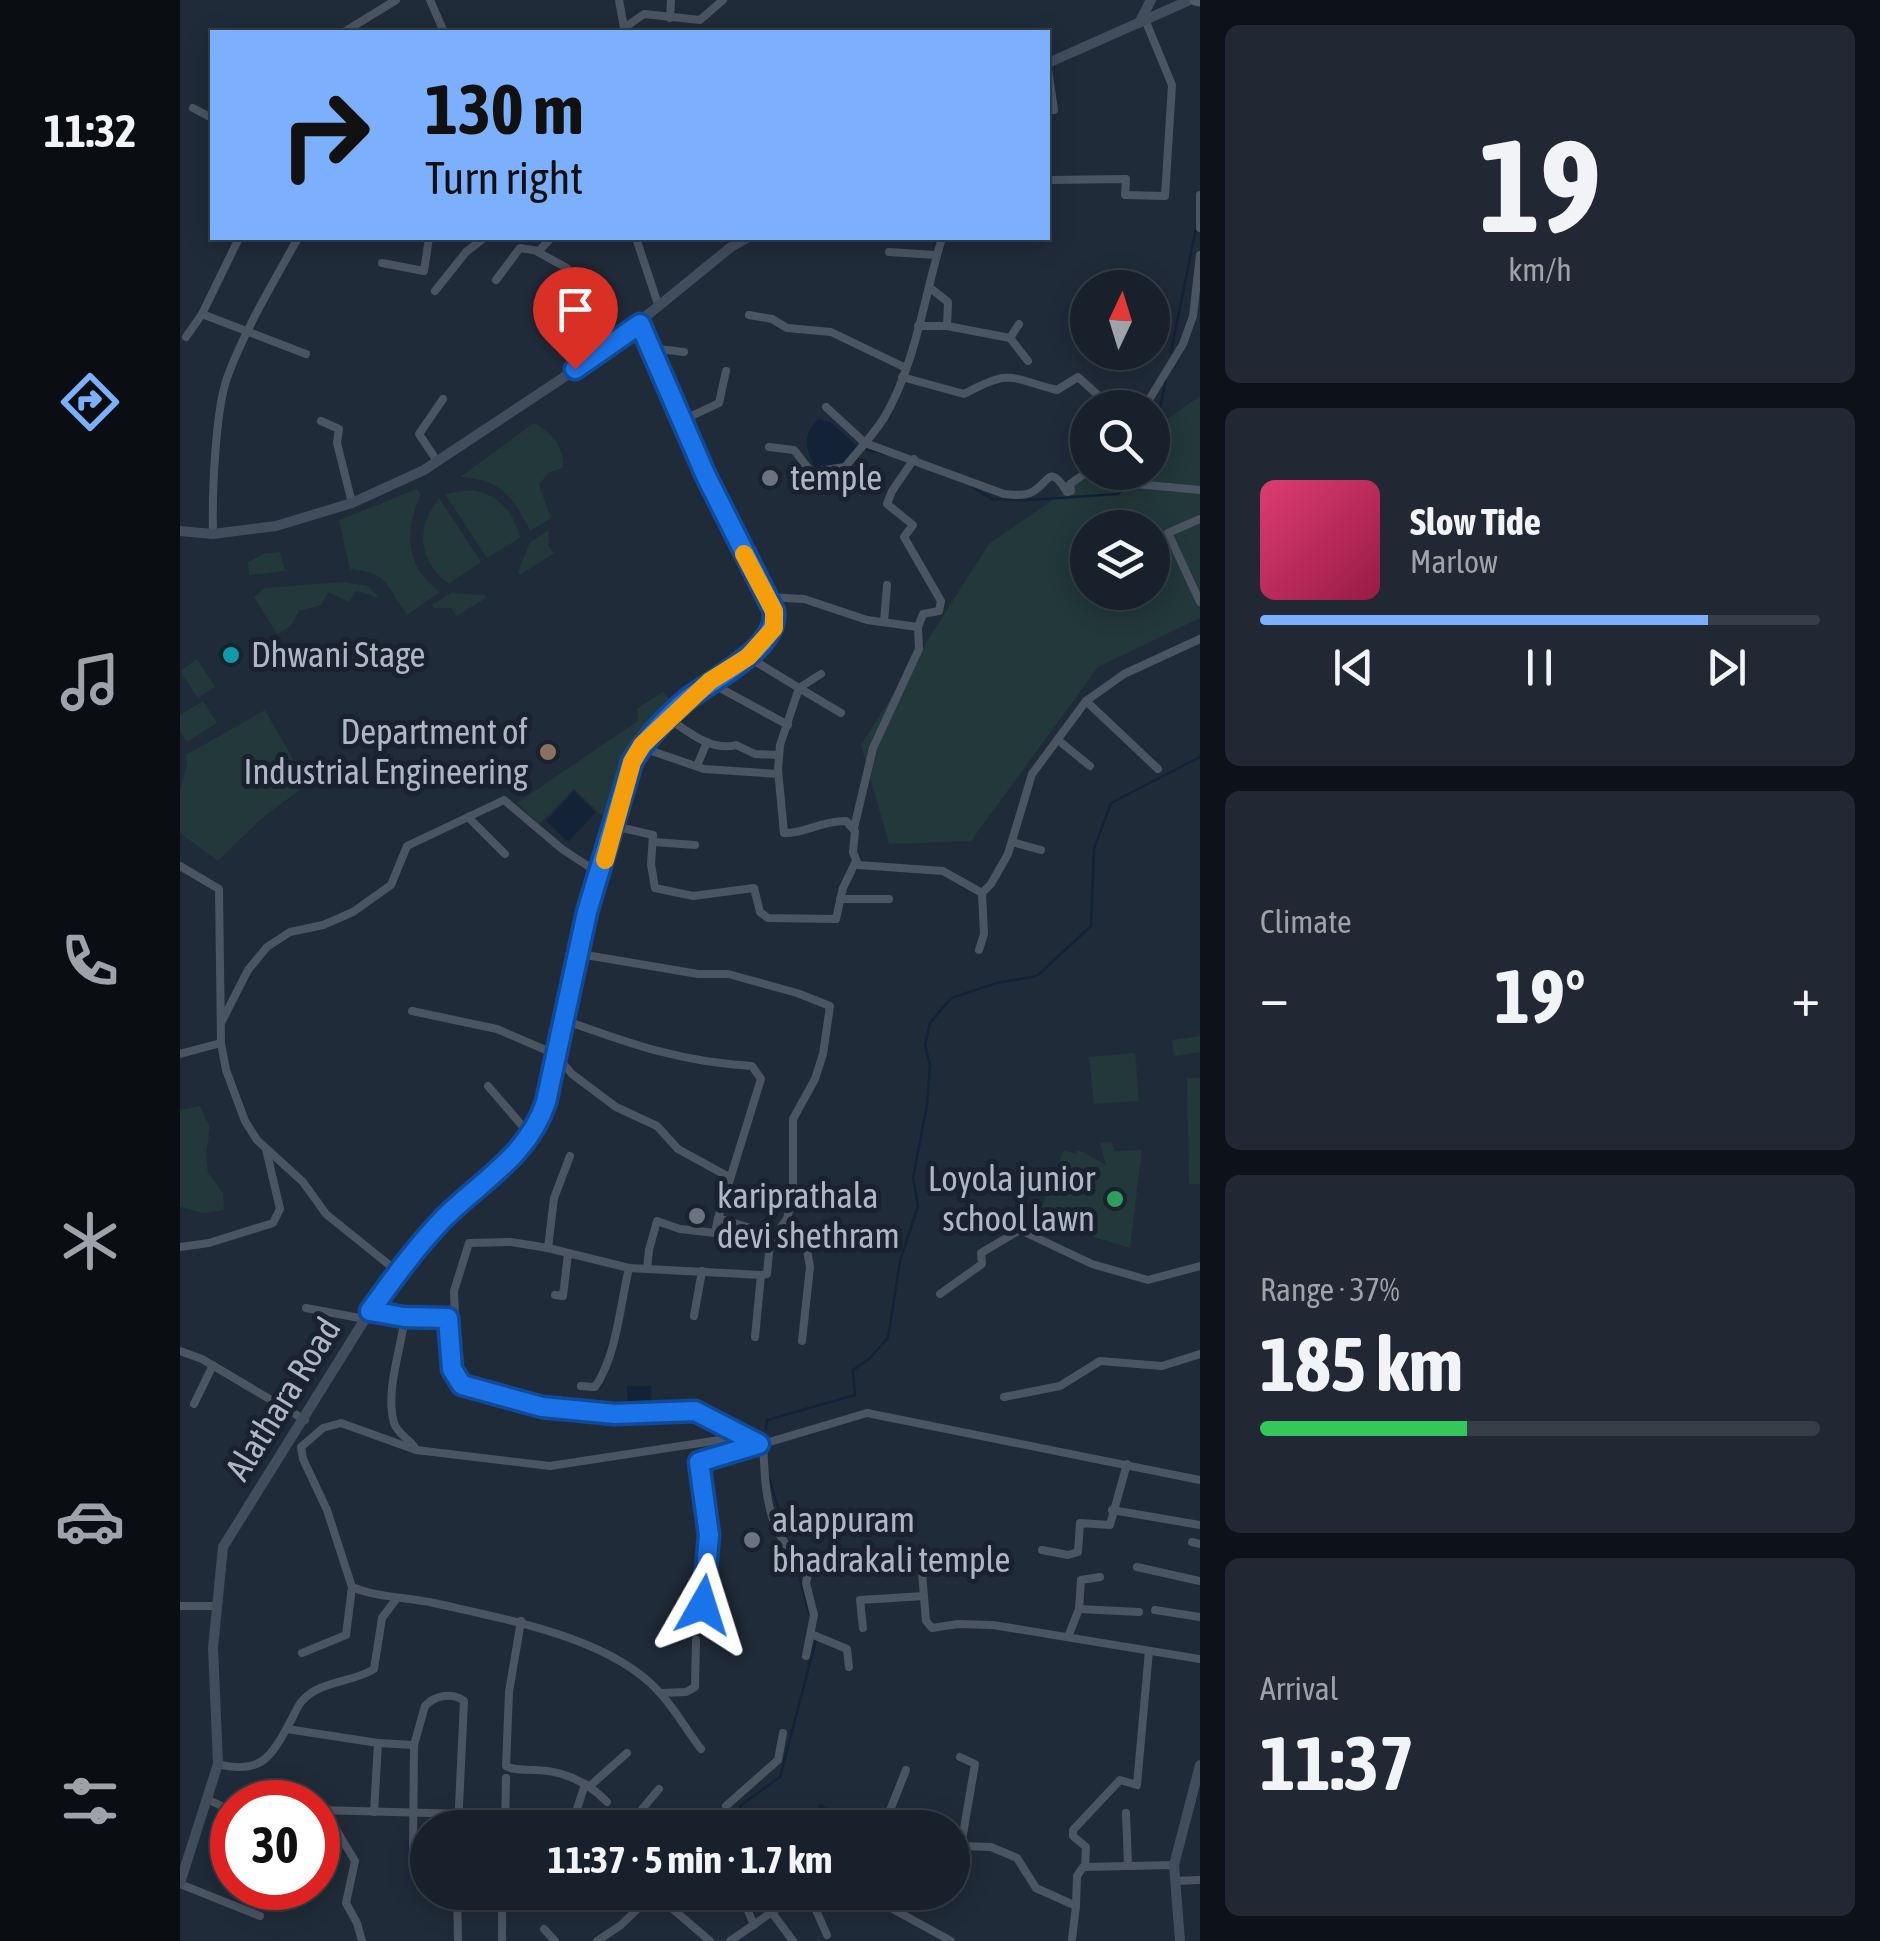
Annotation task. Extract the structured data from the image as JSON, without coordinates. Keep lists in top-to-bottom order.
{
  "streets": {
    "street": ["Alathara Road"]
  },
  "places": [
    "temple",
    "Dhwani Stage",
    "Department of Industrial Engineering",
    "Loyola junior school lawn",
    "kariprathala devi shethram",
    "alappuram bhadrakali temple"
  ],
  "north": "top",
  "page": {
    "tabs": "11:32",
    "tile": [
      ["19", "km/h"],
      "Climate",
      ["Range · 37%", "185 km"],
      ["Arrival", "11:37"]
    ],
    "turn": ["130 m", "Turn right"],
    "song": ["Slow Tide", "Marlow"],
    "heat": ["−", "19°", "+"],
    "limit": "30",
    "trip": "11:37 · 5 min · 1.7 km"
  }
}
